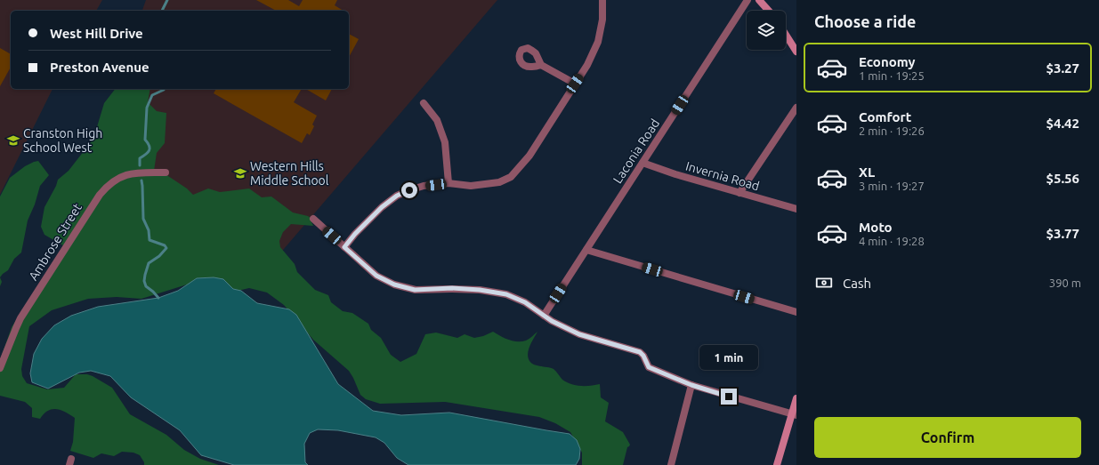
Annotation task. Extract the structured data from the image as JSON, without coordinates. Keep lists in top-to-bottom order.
{
  "streets": {
    "street": ["Laconia Road", "Invernia Road", "Ambrose Street"]
  },
  "crossings": [
    ["Laconia Road", "Invernia Road"]
  ],
  "places": {
    "school or university": ["Cranston High School West", "Western Hills Middle School"]
  },
  "page": {
    "heading": "Choose a ride",
    "banner": ["West Hill Drive", "Preston Avenue"],
    "list": [
      {
        "name": "Economy",
        "note": "1 min · 19:25",
        "value": "$3.27"
      },
      {
        "name": "Comfort",
        "note": "2 min · 19:26",
        "value": "$4.42"
      },
      {
        "name": "XL",
        "note": "3 min · 19:27",
        "value": "$5.56"
      },
      {
        "name": "Moto",
        "note": "4 min · 19:28",
        "value": "$3.77"
      }
    ],
    "pay": ["Cash", "390 m"],
    "bubble": "1 min",
    "buttons": "Confirm"
  }
}
